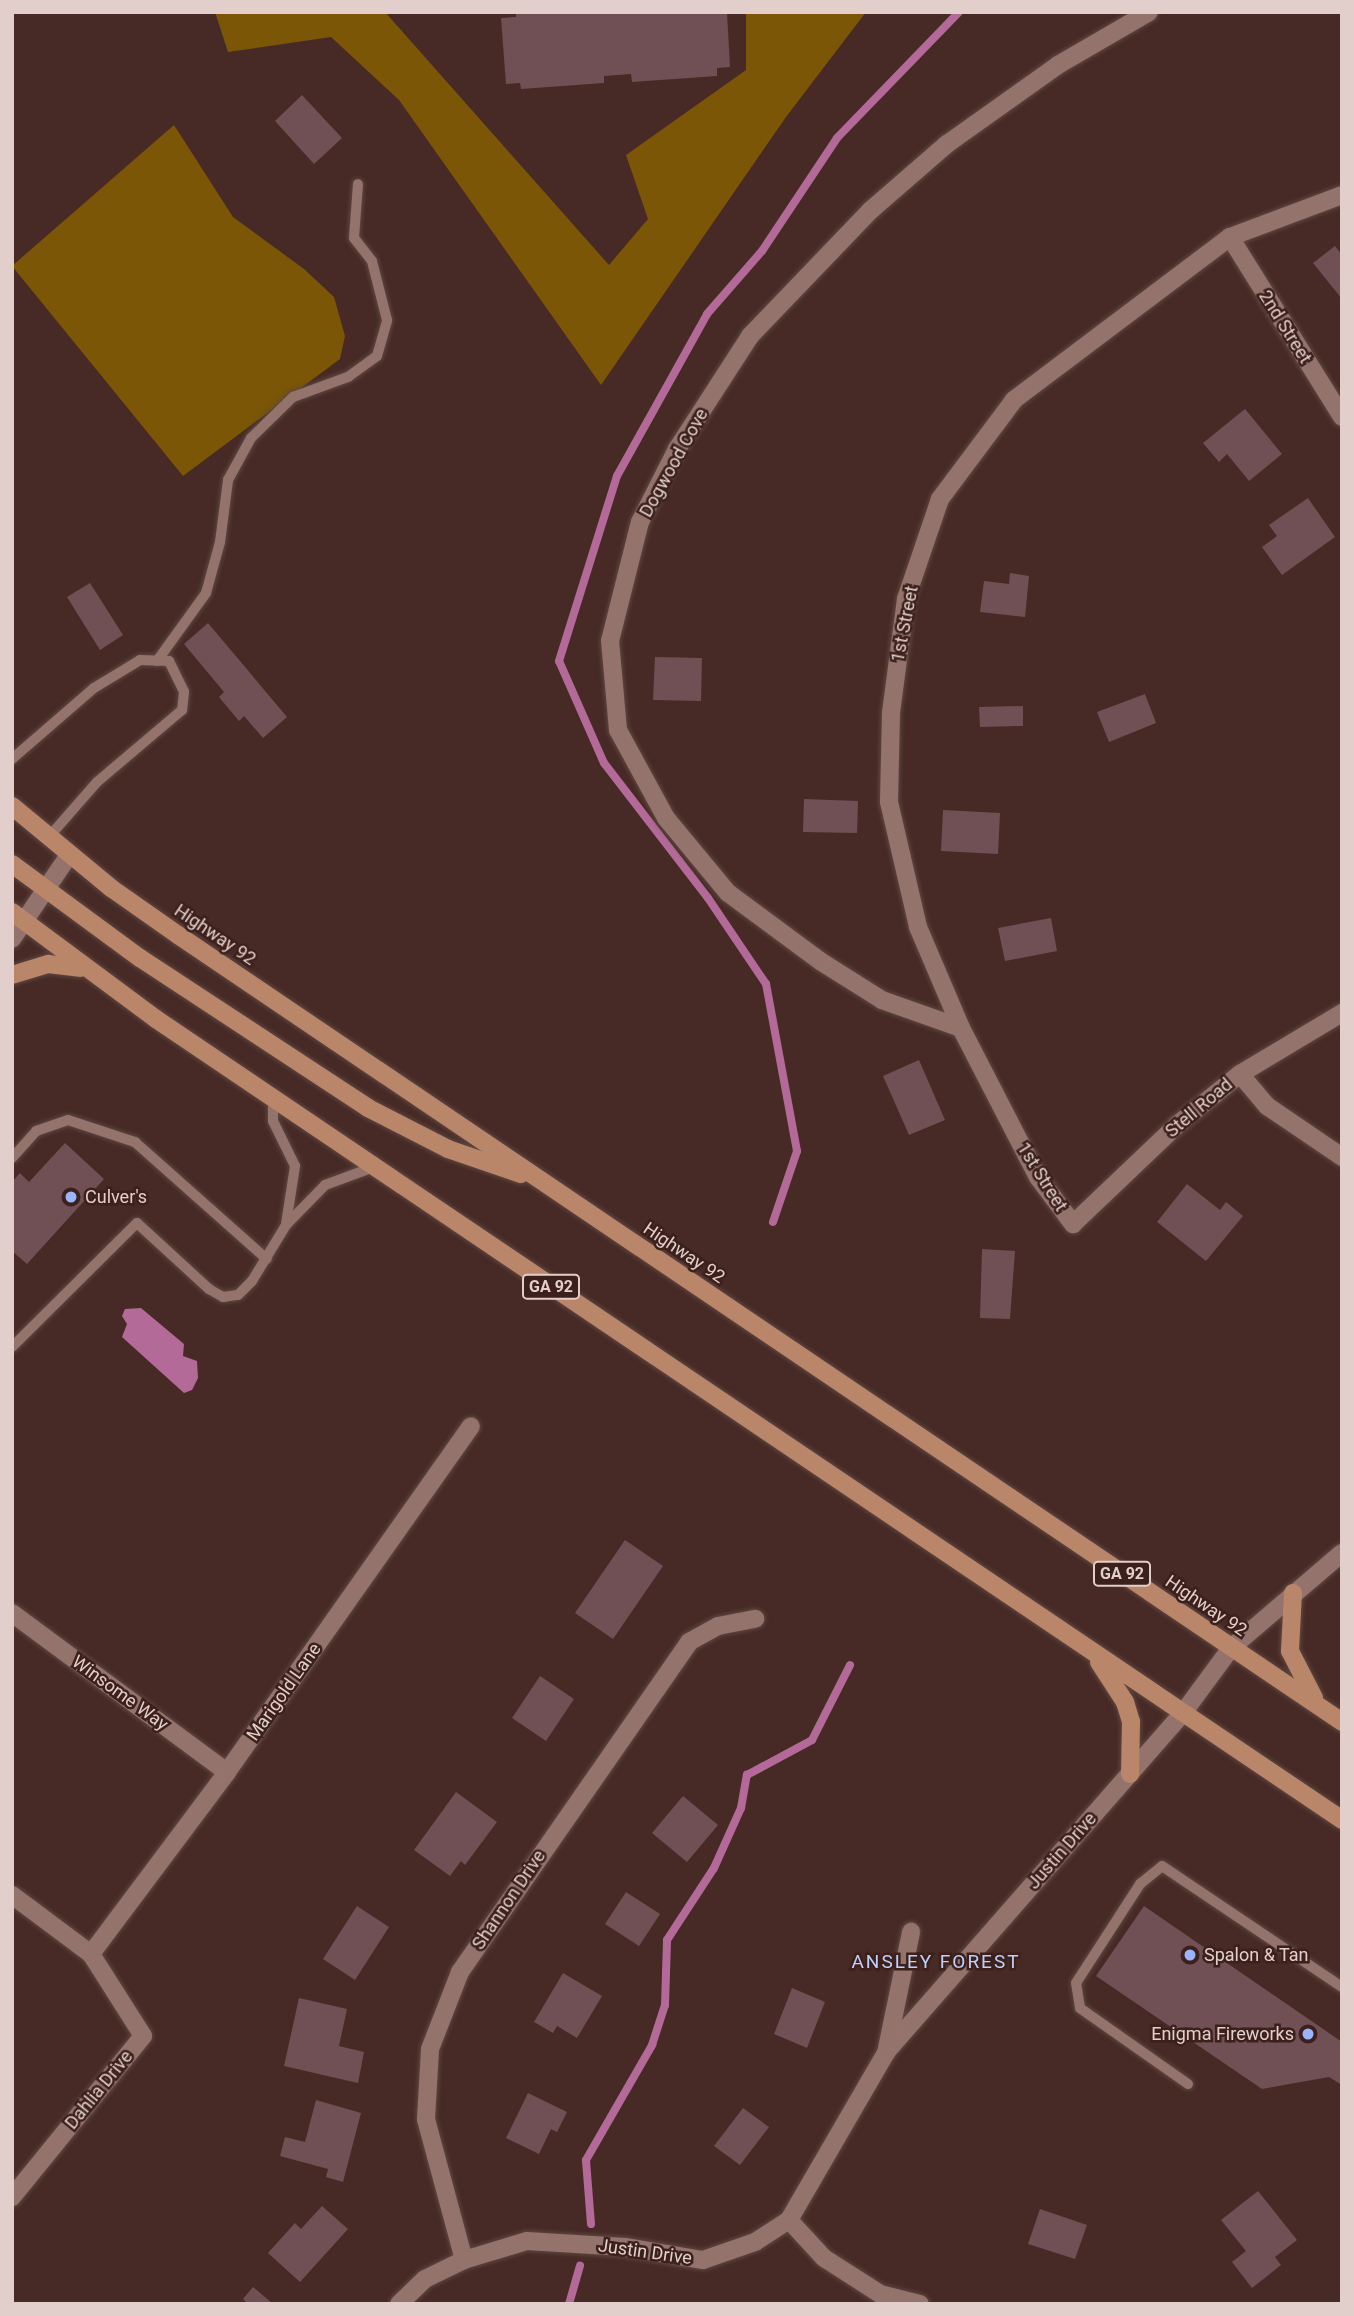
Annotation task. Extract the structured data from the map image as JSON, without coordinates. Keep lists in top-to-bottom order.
{
  "streets": {
    "main road": ["Highway 92", "GA 92"],
    "street": [
      "2nd Street",
      "Dogwood Cove",
      "1st Street",
      "Stell Road",
      "Marigold Lane",
      "Winsome Way",
      "Justin Drive",
      "Shannon Drive",
      "Dahlia Drive"
    ]
  },
  "crossings": [
    ["2nd Street", "1st Street"],
    ["Dogwood Cove", "1st Street"],
    ["1st Street", "Stell Road"],
    ["GA 92", "Justin Drive"],
    ["Marigold Lane", "Winsome Way"],
    ["Marigold Lane", "Dahlia Drive"],
    ["Justin Drive", "Shannon Drive"]
  ],
  "districts": ["ANSLEY FOREST"],
  "places": ["Culver's", "Spalon & Tan", "Enigma Fireworks"]
}
